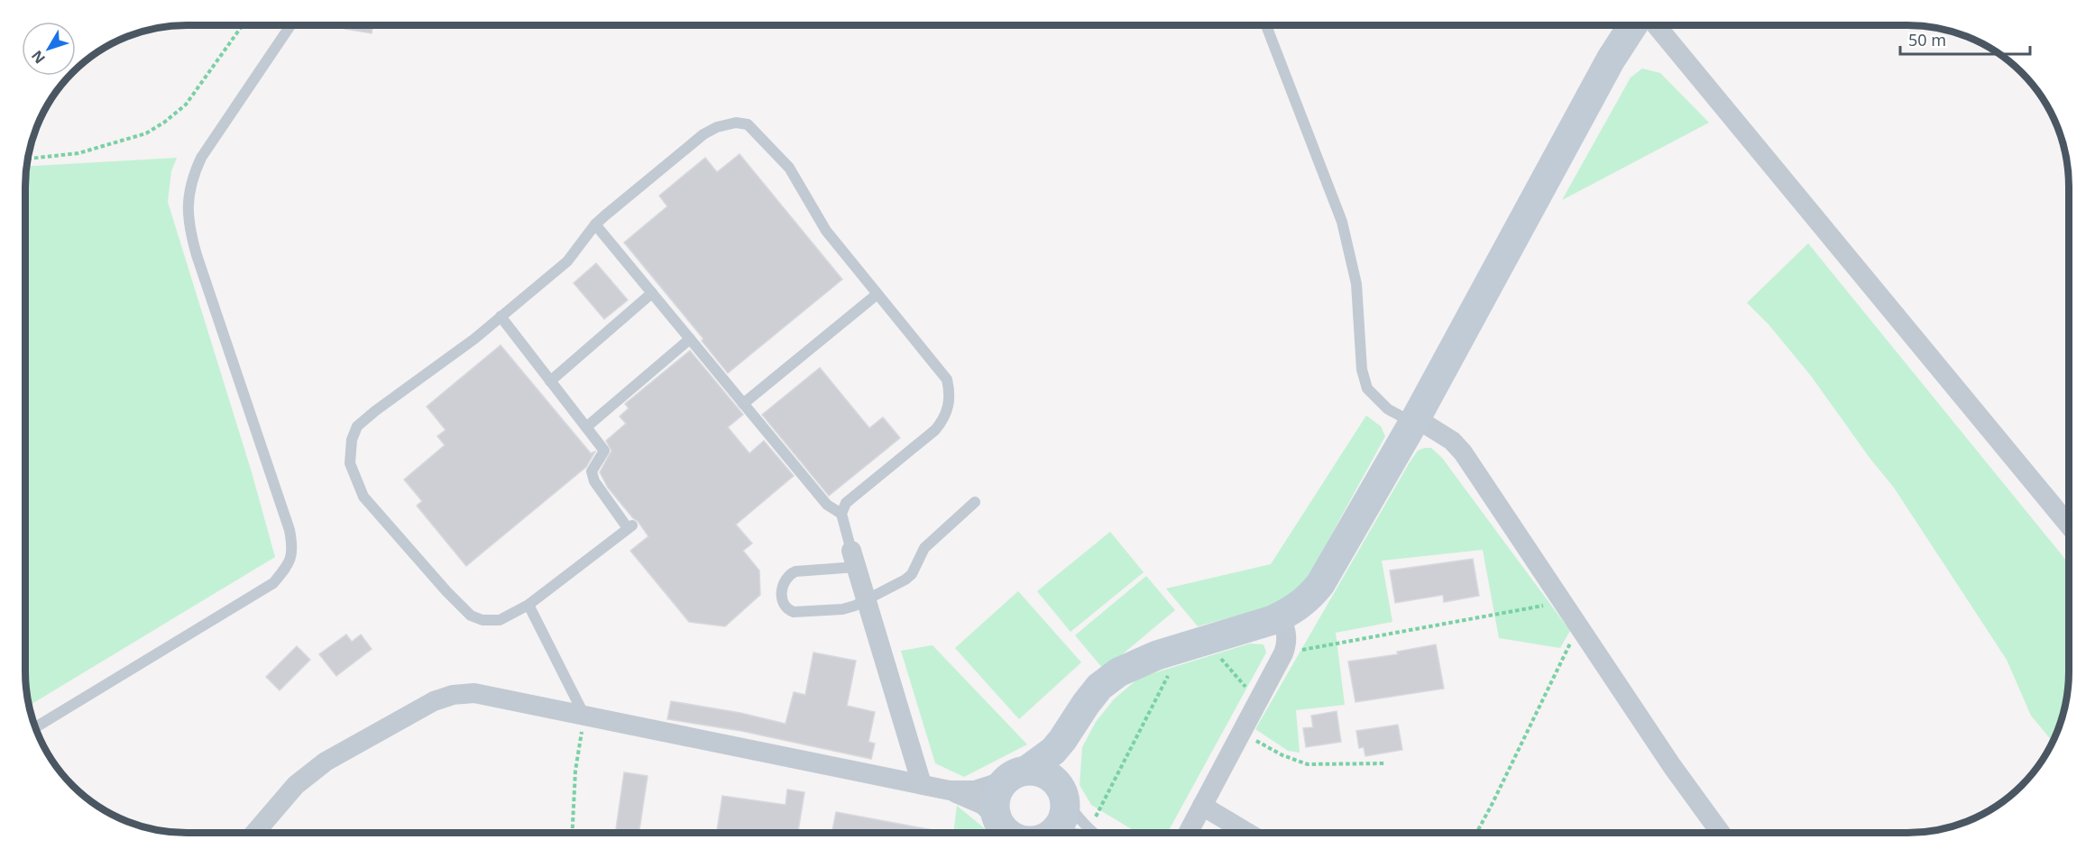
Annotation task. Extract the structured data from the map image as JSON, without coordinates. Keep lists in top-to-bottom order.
{
  "scale_bar": "50 m",
  "north": "bottom left"
}
